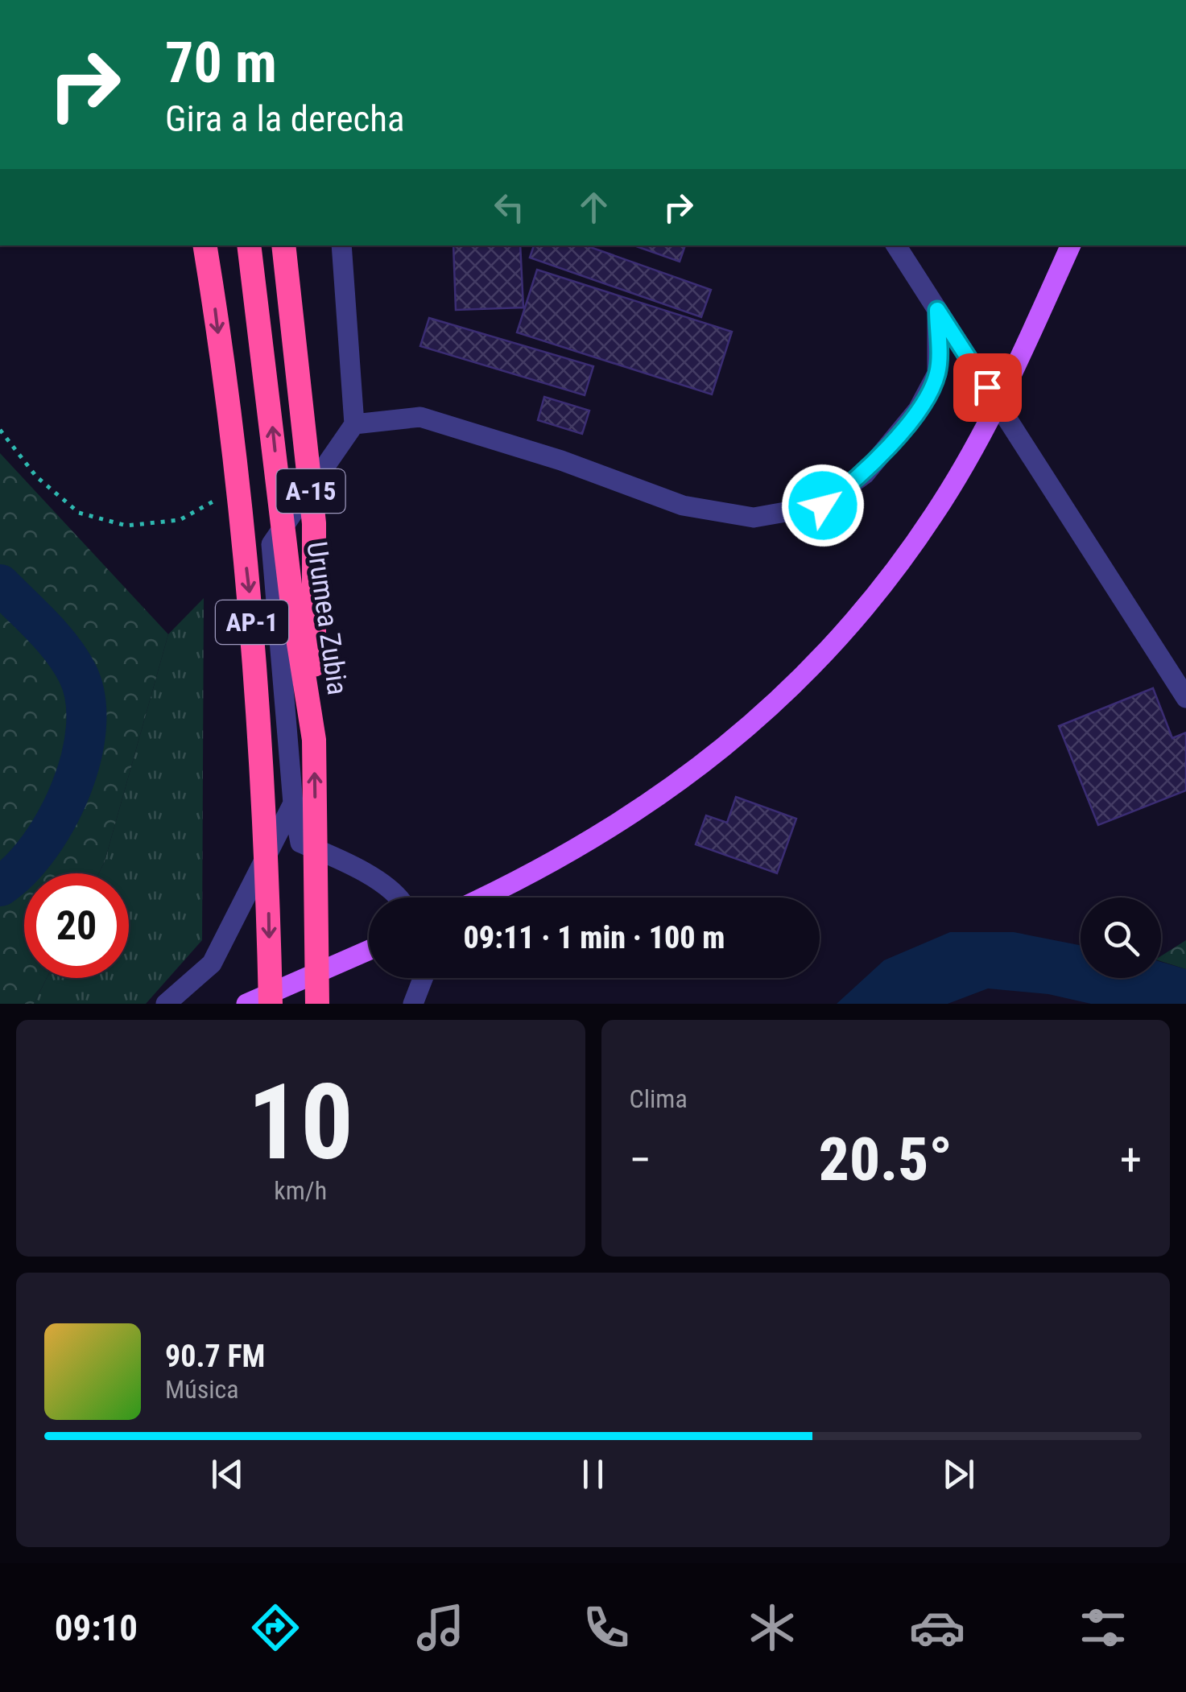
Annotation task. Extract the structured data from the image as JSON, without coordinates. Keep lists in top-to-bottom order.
{
  "streets": {
    "highway": ["A-15", "Urumea Zubia", "AP-1"]
  },
  "crossings": [
    ["A-15", "Urumea Zubia"]
  ],
  "page": {
    "turn": ["70 m", "Gira a la derecha"],
    "limit": "20",
    "trip": "09:11 · 1 min · 100 m",
    "tile": [
      ["10", "km/h"],
      "Clima"
    ],
    "heat": ["−", "20.5°", "+"],
    "song": ["90.7 FM", "Música"],
    "tabs": "09:10"
  }
}
